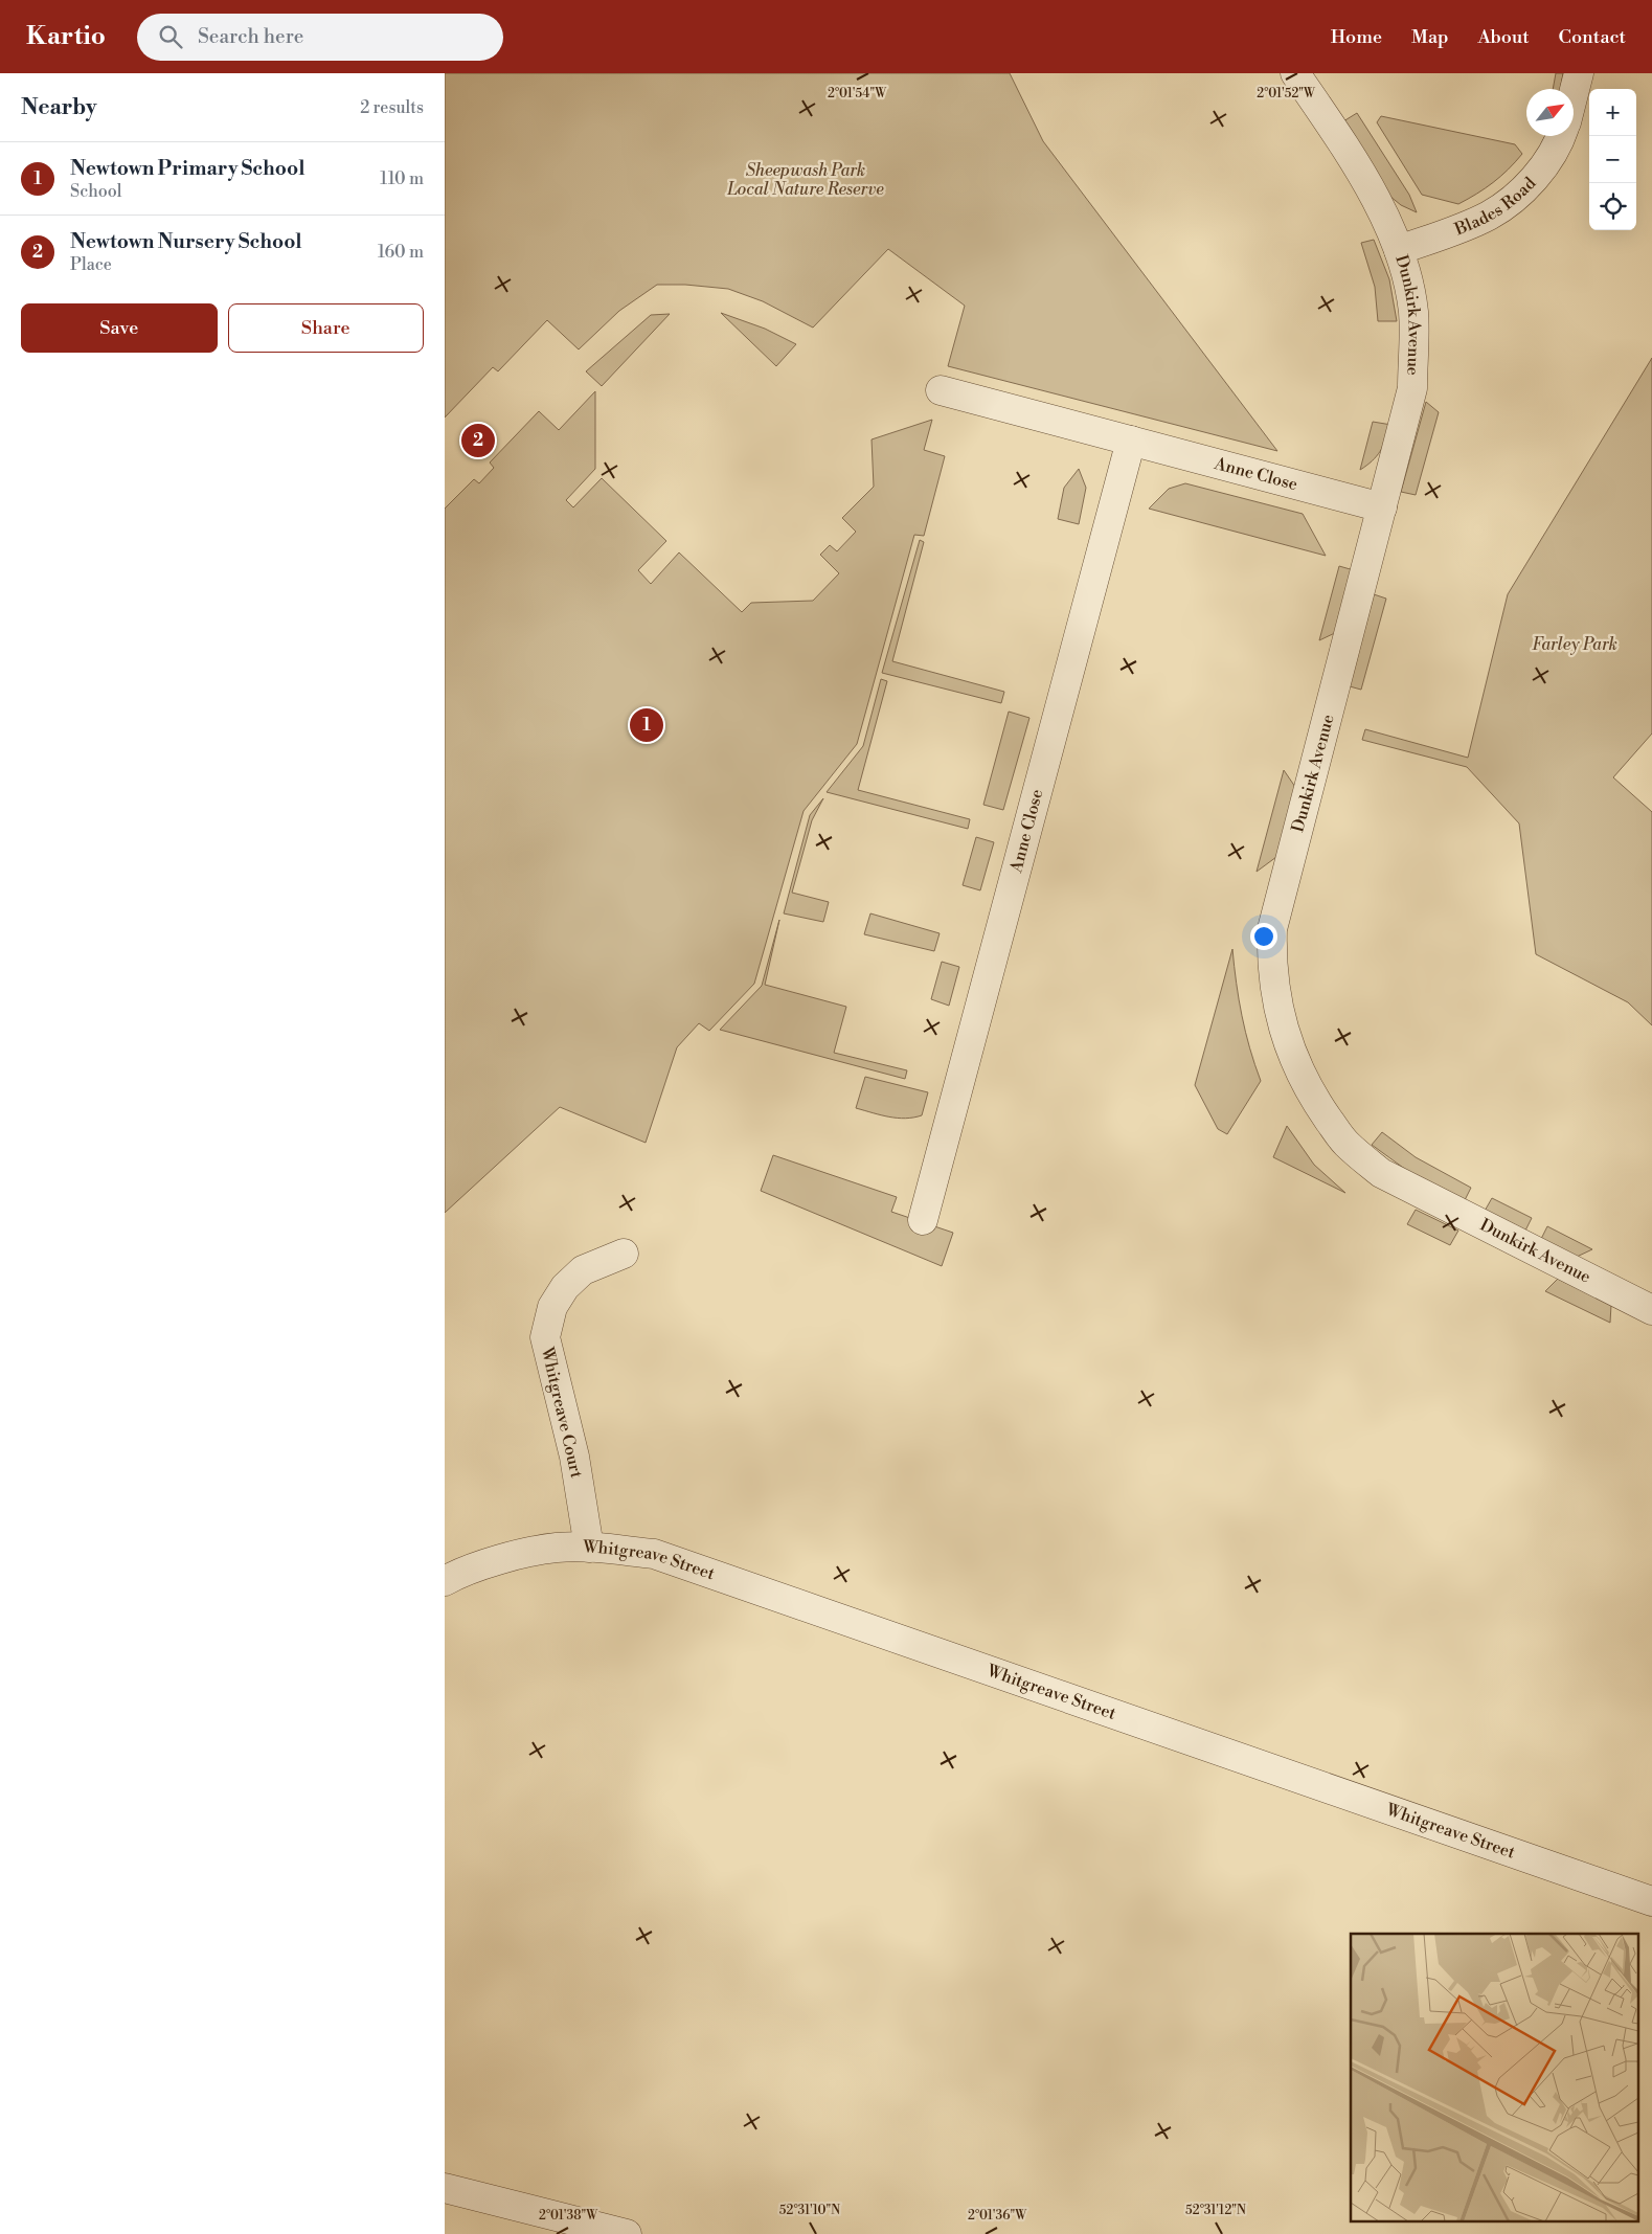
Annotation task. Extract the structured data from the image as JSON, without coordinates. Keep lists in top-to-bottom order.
{
  "streets": {
    "street": [
      "Blades Road",
      "Dunkirk Avenue",
      "Anne Close",
      "Whitgreave Court",
      "Whitgreave Street"
    ]
  },
  "crossings": [
    ["Blades Road", "Dunkirk Avenue"],
    ["Dunkirk Avenue", "Anne Close"],
    ["Whitgreave Court", "Whitgreave Street"]
  ],
  "parks": ["Sheepwash Park Local Nature Reserve", "Farley Park"],
  "north": "top right",
  "page": {
    "header": "Kartio",
    "search": "Search here",
    "nav": [
      "Home",
      "Map",
      "About",
      "Contact"
    ],
    "heading": ["Nearby", "2 results"],
    "map_buttons": ["+", "−"],
    "list": [
      {
        "mark": "1",
        "name": "Newtown Primary School",
        "note": "School",
        "value": "110 m"
      },
      {
        "mark": "2",
        "name": "Newtown Nursery School",
        "note": "Place",
        "value": "160 m"
      }
    ],
    "buttons": ["Save", "Share"],
    "pins": ["2", "1"]
  },
  "coordinates": [
    "2°01'54\"W",
    "2°01'52\"W",
    "52°31'10\"N",
    "52°31'12\"N",
    "2°01'38\"W",
    "2°01'36\"W"
  ]
}
